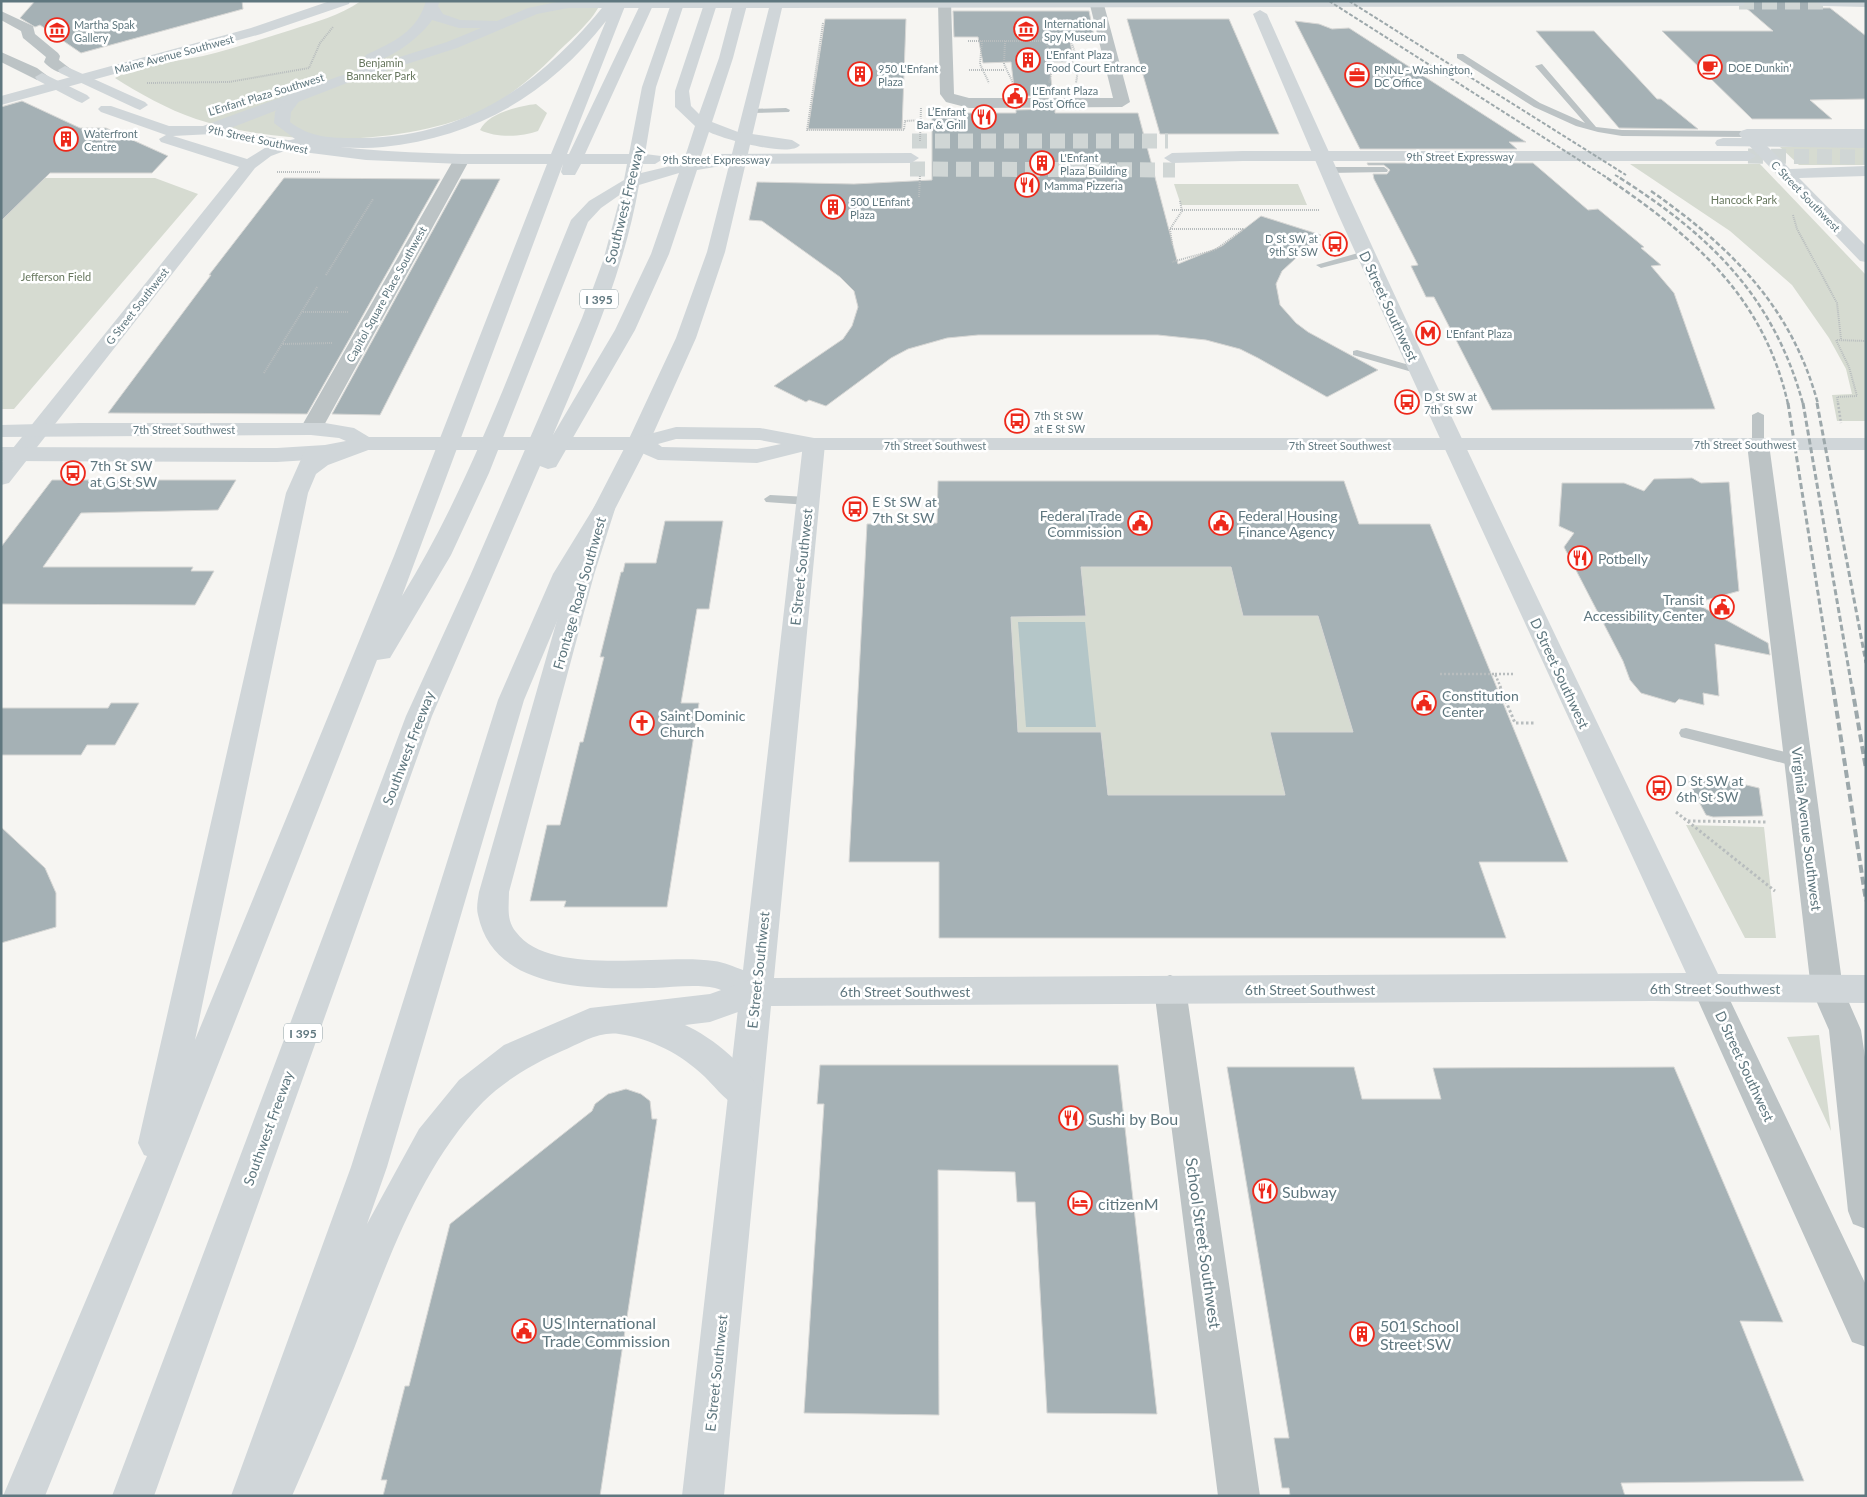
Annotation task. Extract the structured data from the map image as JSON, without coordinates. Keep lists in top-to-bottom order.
{
  "streets": {
    "main road": [
      "Maine Avenue Southwest",
      "L'Enfant Plaza Southwest",
      "9th Street Southwest",
      "9th Street Expressway",
      "C Street Southwest",
      "Southwest Freeway",
      "I 395",
      "G Street Southwest",
      "D Street Southwest",
      "7th Street Southwest",
      "E Street Southwest",
      "Frontage Road Southwest",
      "6th Street Southwest"
    ],
    "street": ["Capitol Square Place Southwest", "Virginia Avenue Southwest", "School Street Southwest"]
  },
  "crossings": [
    ["Maine Avenue Southwest", "9th Street Southwest"],
    ["L'Enfant Plaza Southwest", "9th Street Southwest"],
    ["9th Street Southwest", "9th Street Expressway"],
    ["9th Street Southwest", "Capitol Square Place Southwest"],
    ["9th Street Southwest", "G Street Southwest"],
    ["9th Street Expressway", "Capitol Square Place Southwest"],
    ["9th Street Expressway", "D Street Southwest"],
    ["Capitol Square Place Southwest", "7th Street Southwest"],
    ["G Street Southwest", "7th Street Southwest"],
    ["D Street Southwest", "7th Street Southwest"],
    ["D Street Southwest", "6th Street Southwest"],
    ["7th Street Southwest", "E Street Southwest"],
    ["7th Street Southwest", "Frontage Road Southwest"],
    ["7th Street Southwest", "Virginia Avenue Southwest"],
    ["E Street Southwest", "Frontage Road Southwest"],
    ["E Street Southwest", "6th Street Southwest"],
    ["Frontage Road Southwest", "6th Street Southwest"],
    ["Virginia Avenue Southwest", "6th Street Southwest"],
    ["6th Street Southwest", "School Street Southwest"]
  ],
  "parks": ["Benjamin Banneker Park", "Hancock Park", "Jefferson Field"],
  "places": {
    "museum": ["International Spy Museum", "Martha Spak Gallery"],
    "building": [
      "L'Enfant Plaza Food Court Entrance",
      "950 L'Enfant Plaza",
      "Waterfront Centre",
      "L'Enfant Plaza Building",
      "500 L'Enfant Plaza",
      "501 School Street SW"
    ],
    "cafe": ["DOE Dunkin'"],
    "office": ["PNNL - Washington, DC Office"],
    "public building": [
      "L'Enfant Plaza Post Office",
      "Federal Trade Commission",
      "Federal Housing Finance Agency",
      "Transit Accessibility Center",
      "Constitution Center",
      "US International Trade Commission"
    ],
    "restaurant": [
      "L’Enfant Bar & Grill",
      "Mamma Pizzeria",
      "Potbelly",
      "Sushi by Bou",
      "Subway"
    ],
    "bus stop": [
      "D St SW at 9th St SW",
      "D St SW at 7th St SW",
      "7th St SW at E St SW",
      "7th St SW at G St SW",
      "E St SW at 7th St SW",
      "D St SW at 6th St SW"
    ],
    "metro station": ["L'Enfant Plaza"],
    "church": ["Saint Dominic Church"],
    "hotel": ["citizenM"]
  }
}
